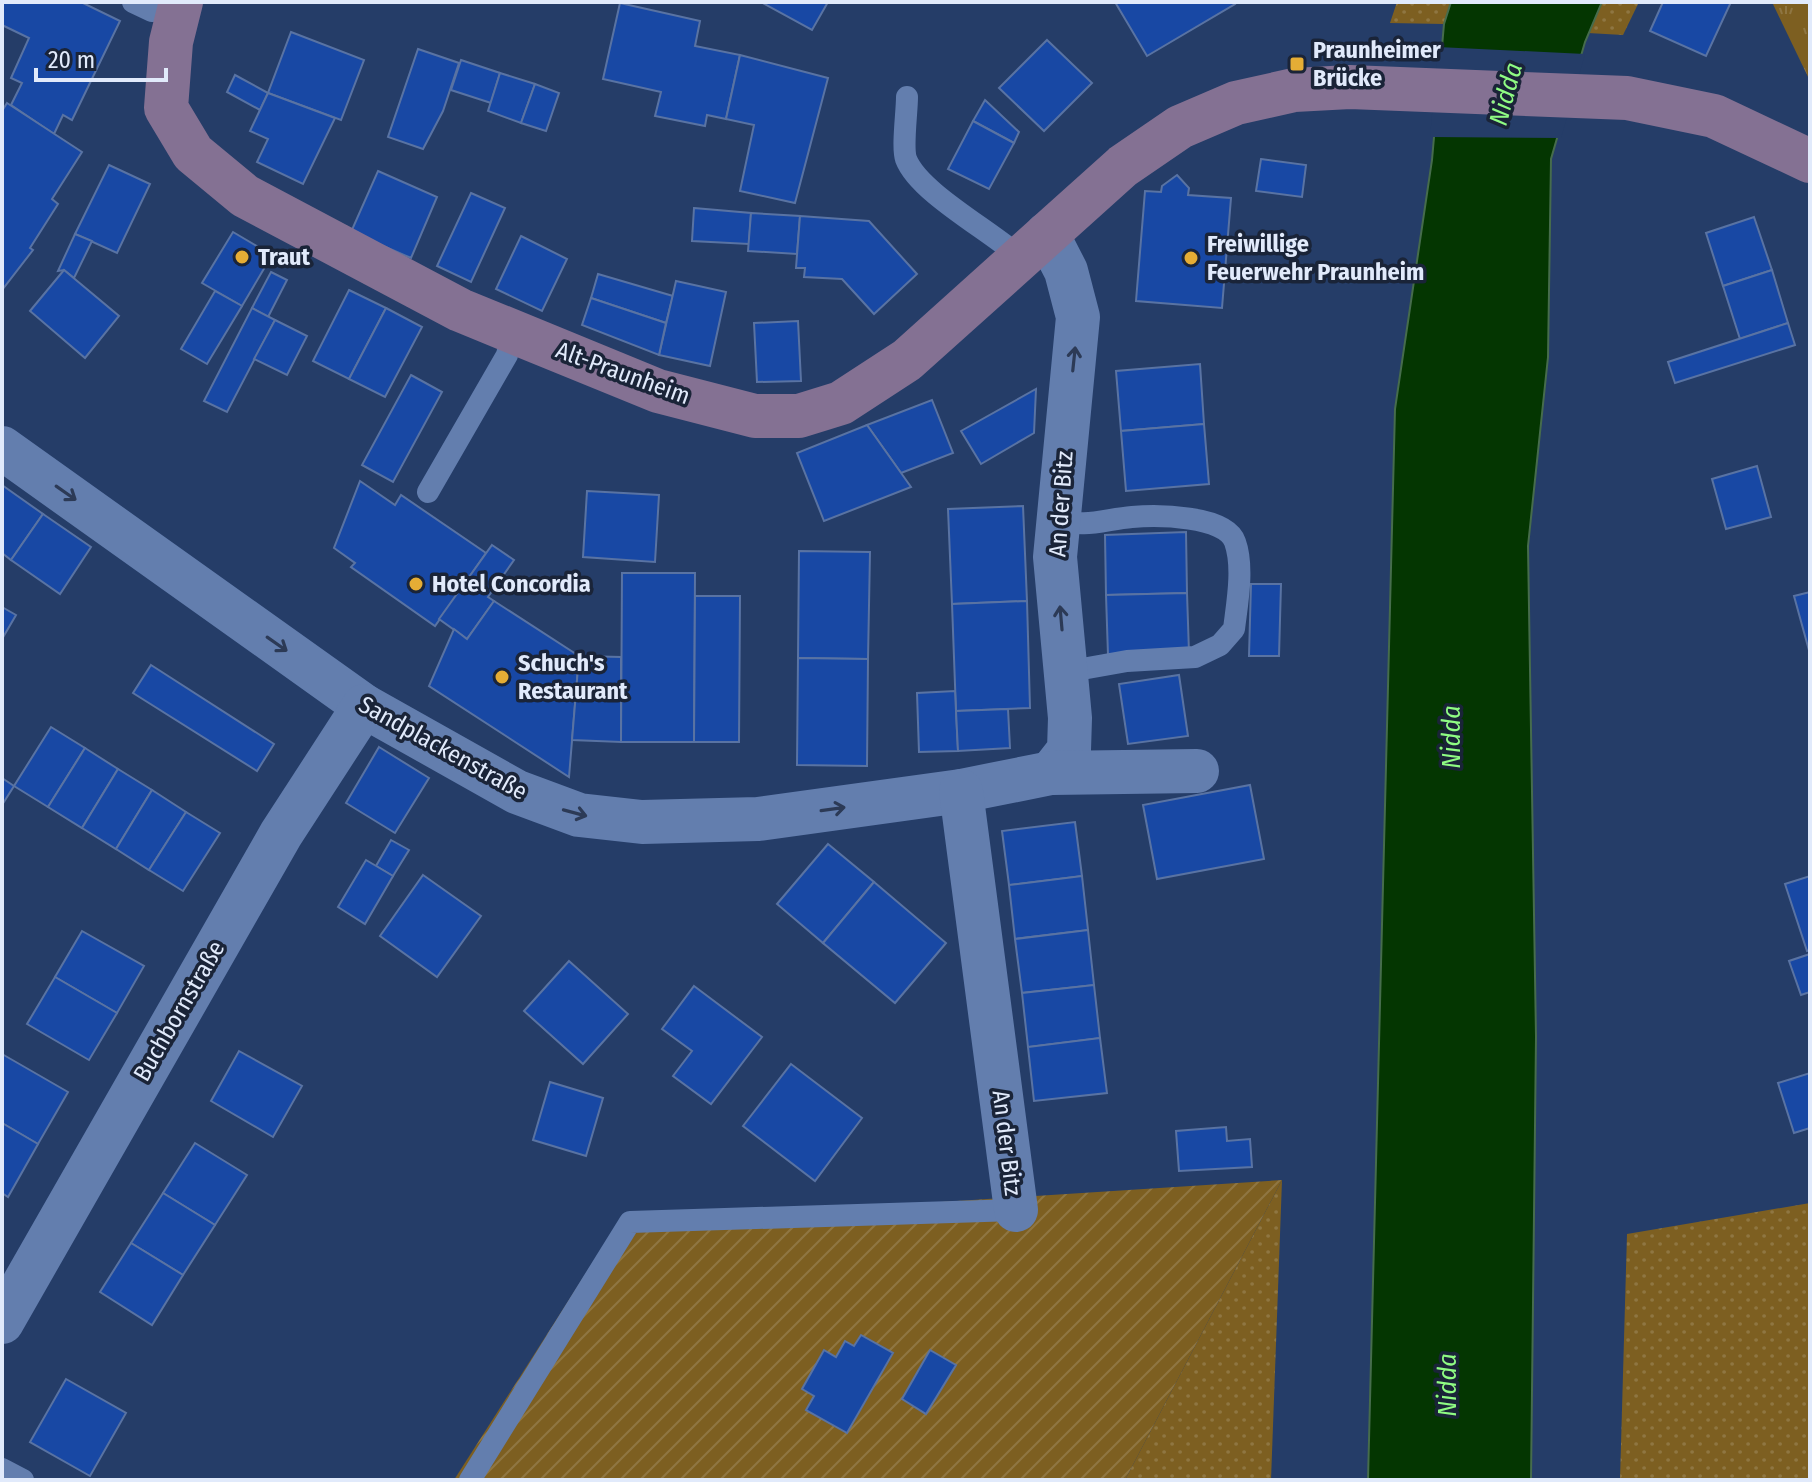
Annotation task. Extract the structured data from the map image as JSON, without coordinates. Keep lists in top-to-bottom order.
{
  "streets": {
    "main road": ["Alt-Praunheim"],
    "street": ["An der Bitz", "Sandplackenstraße", "Buchbornstraße"]
  },
  "crossings": [
    ["Alt-Praunheim", "An der Bitz"],
    ["An der Bitz", "Sandplackenstraße"],
    ["Sandplackenstraße", "Buchbornstraße"]
  ],
  "one_way": ["An der Bitz", "Sandplackenstraße"],
  "water": ["Nidda"],
  "places": {
    "transit": ["Praunheimer Brücke"],
    "other": [
      "Traut",
      "Freiwillige Feuerwehr Praunheim",
      "Hotel Concordia",
      "Schuch's Restaurant"
    ]
  },
  "scale_bar": "20 m"
}
